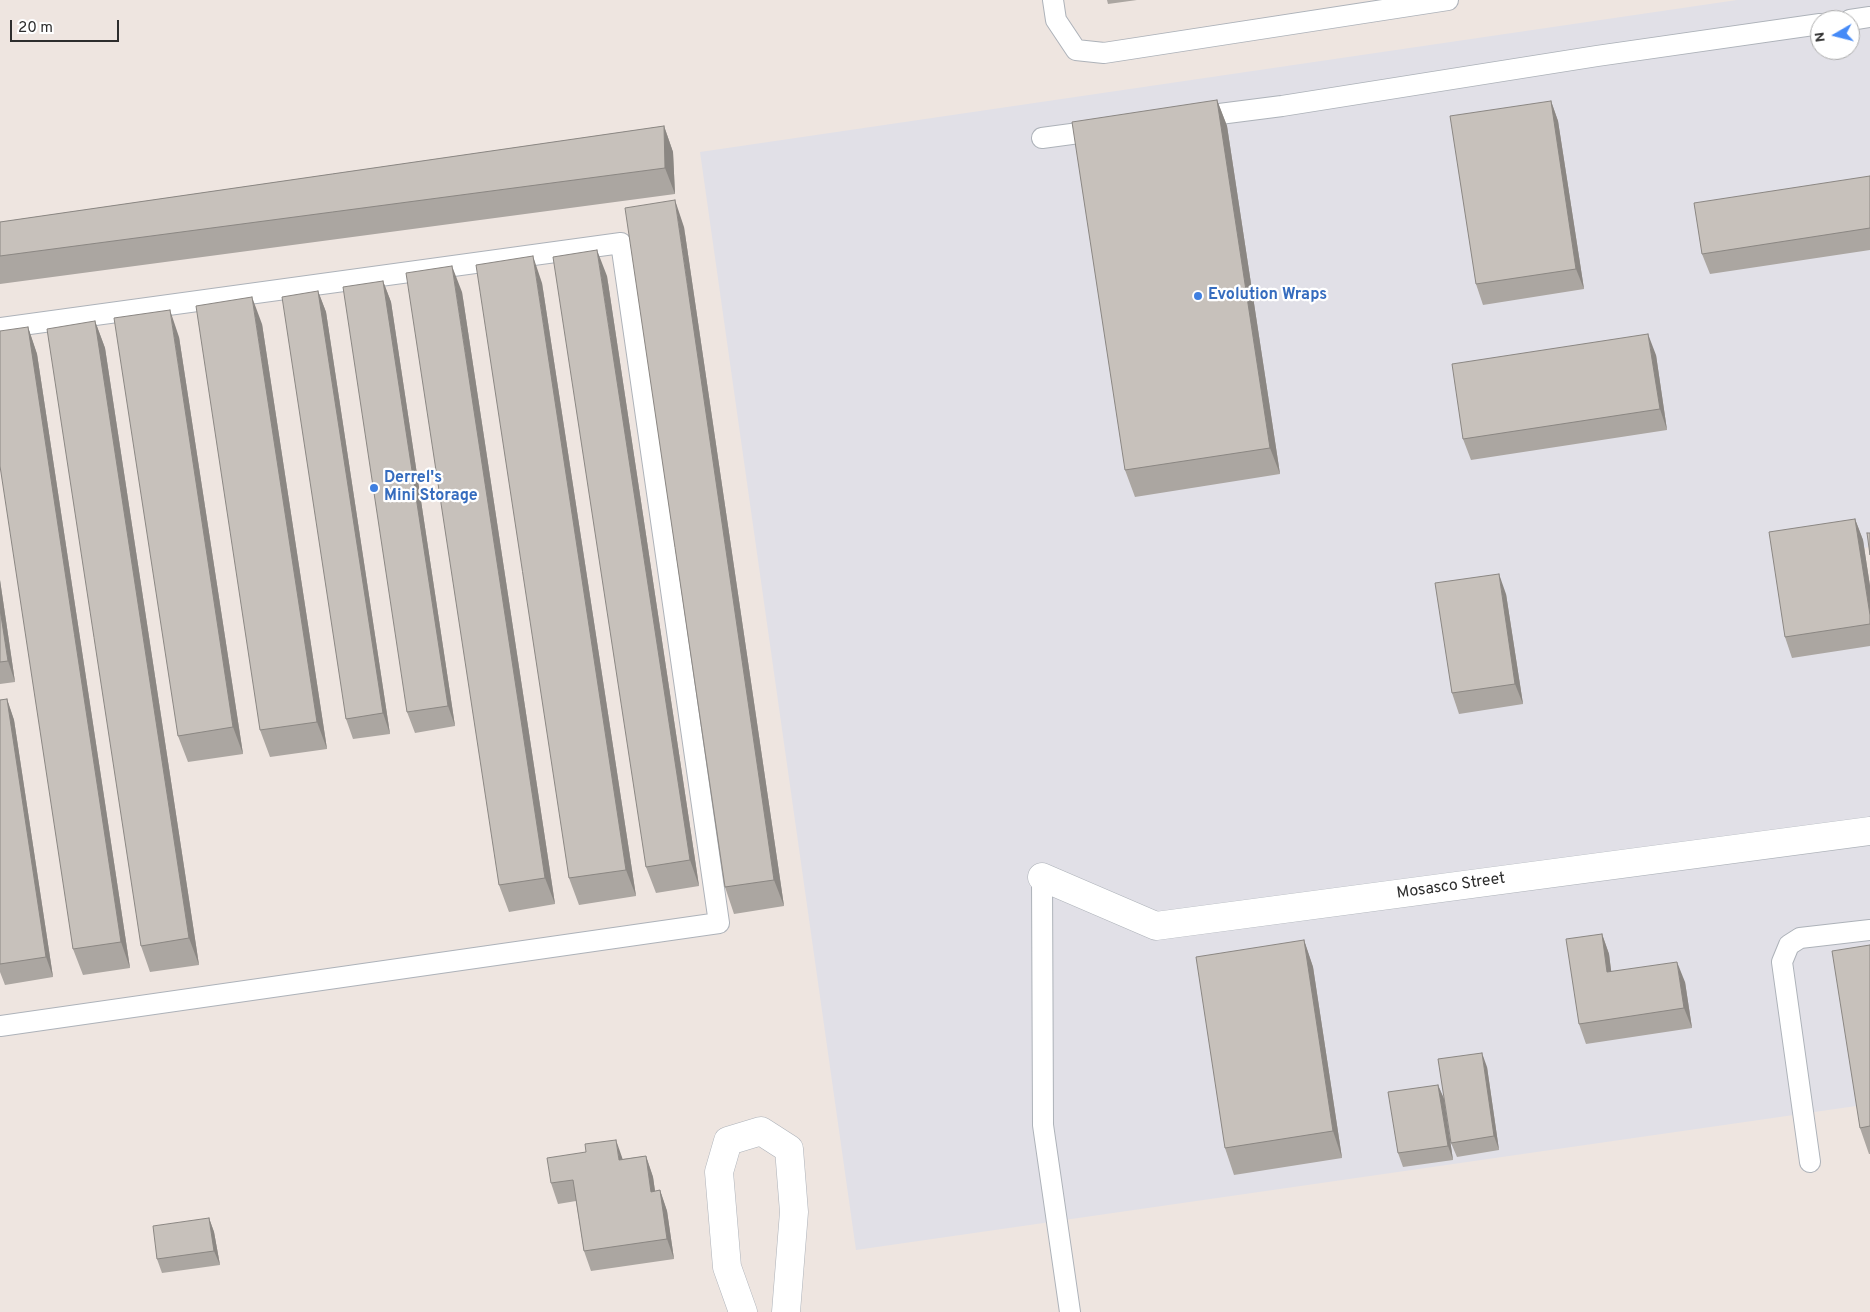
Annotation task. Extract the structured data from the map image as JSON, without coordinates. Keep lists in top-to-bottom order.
{
  "streets": {
    "street": ["Mosasco Street"]
  },
  "places": ["Evolution Wraps", "Derrel's Mini Storage"],
  "scale_bar": "20 m",
  "north": "left"
}
